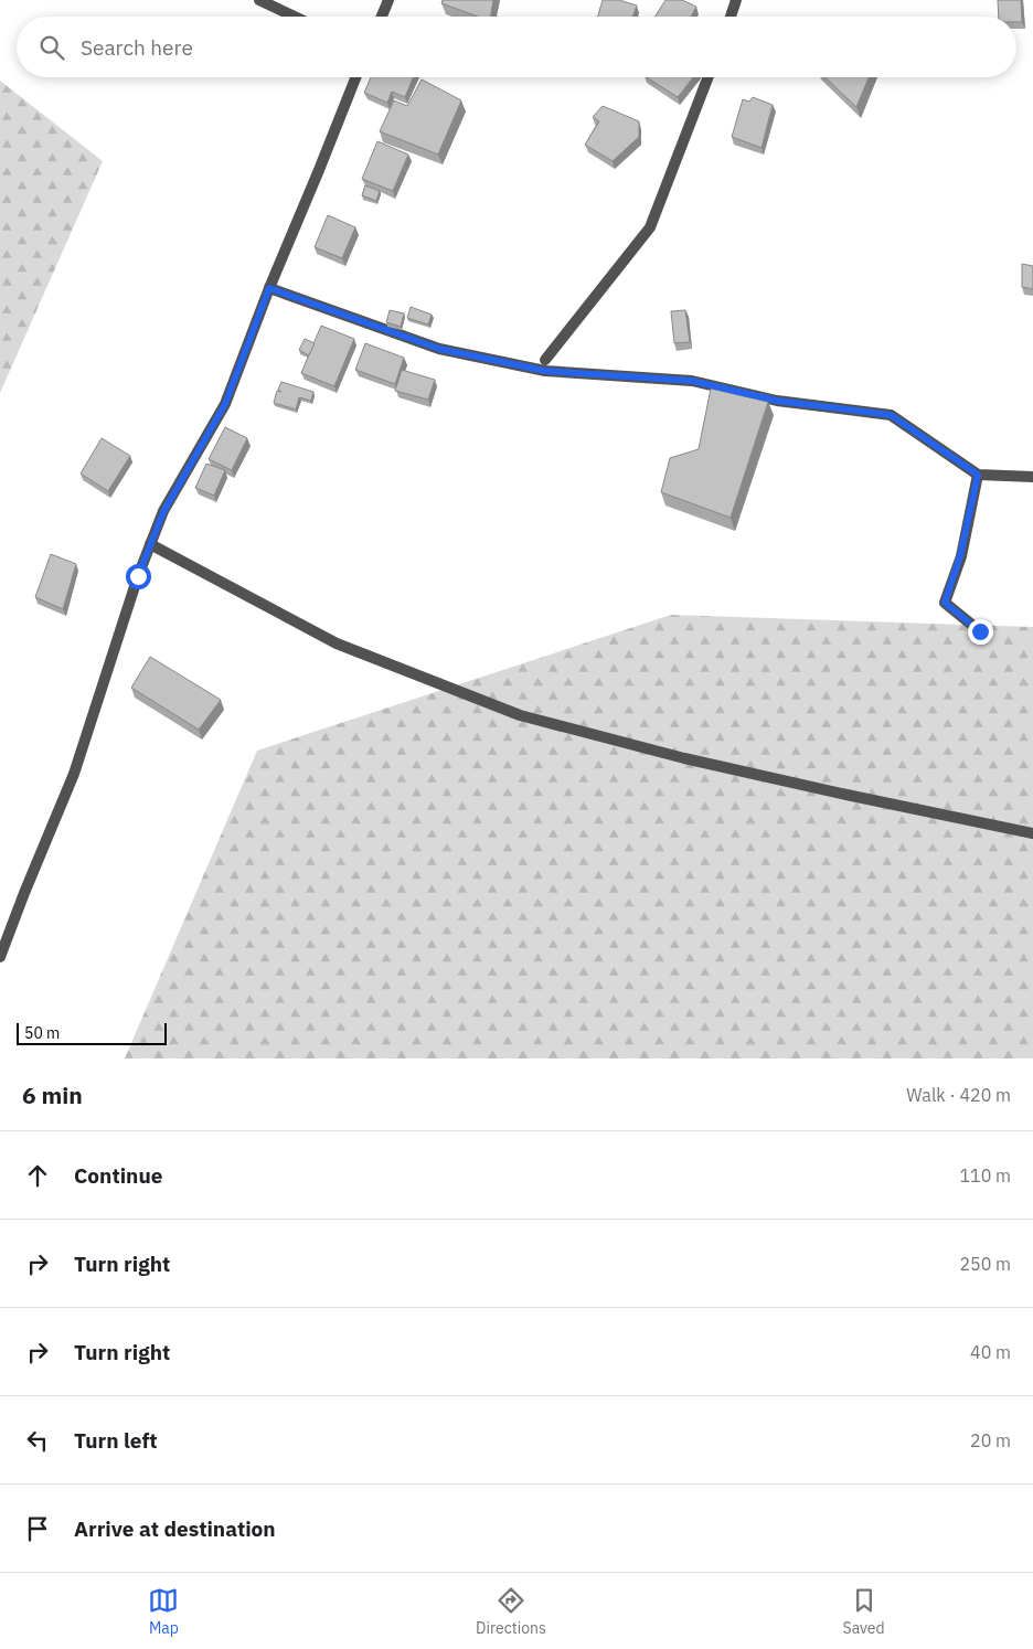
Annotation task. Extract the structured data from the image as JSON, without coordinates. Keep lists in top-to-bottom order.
{
  "scale_bar": "50 m",
  "page": {
    "search": "Search here",
    "scale": "50 m",
    "heading": ["6 min", "Walk · 420 m"],
    "list": [
      ["Continue", "110 m"],
      ["Turn right", "250 m"],
      ["Turn right", "40 m"],
      ["Turn left", "20 m"],
      "Arrive at destination"
    ],
    "nav": ["Map", "Directions", "Saved"]
  }
}
